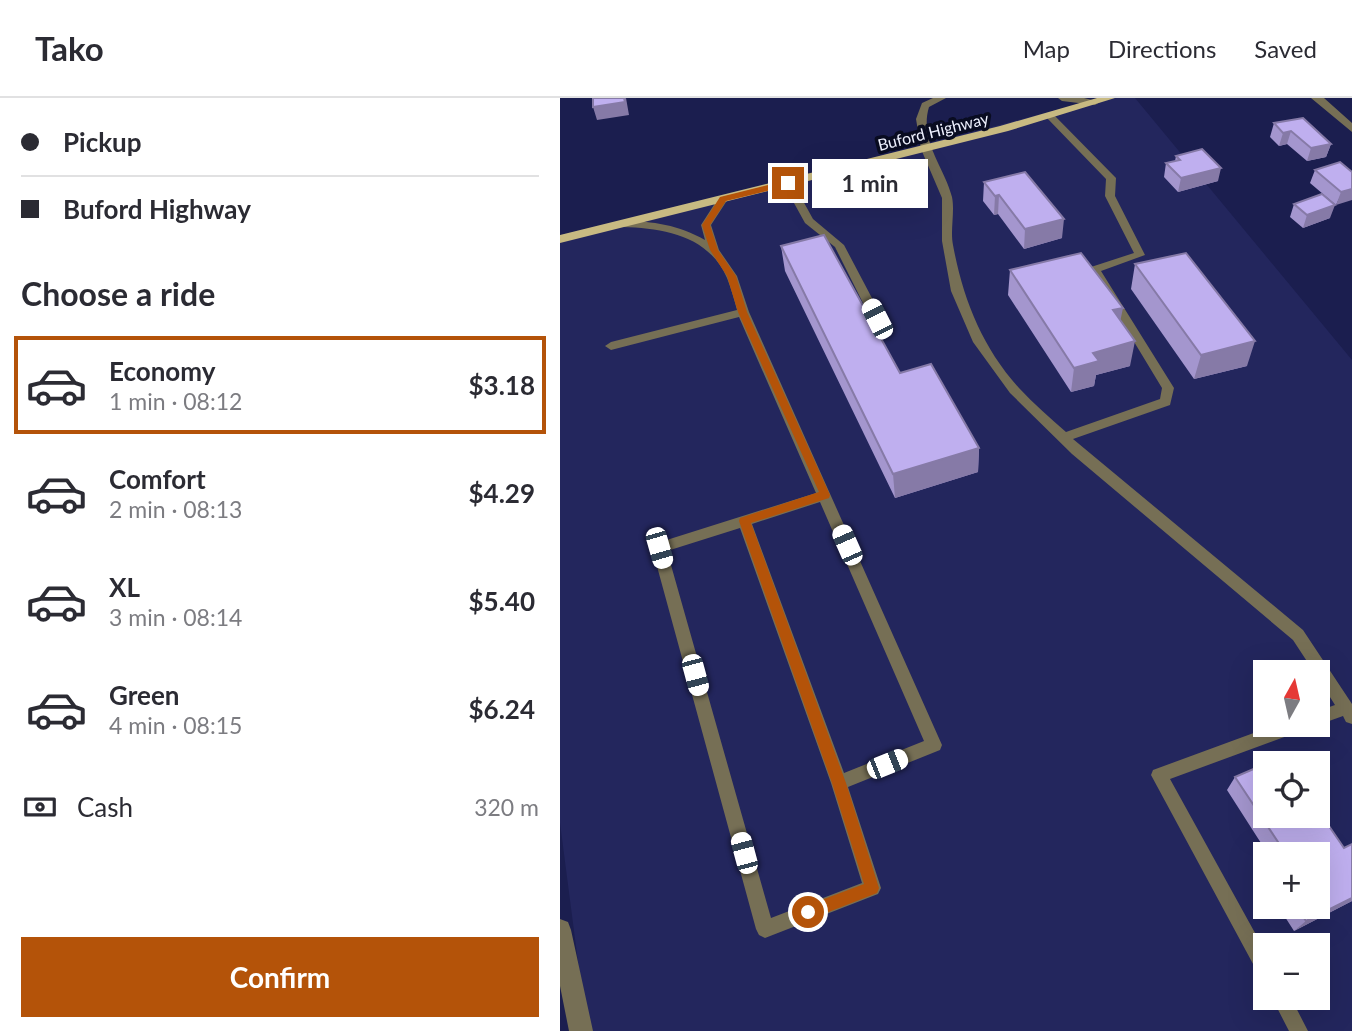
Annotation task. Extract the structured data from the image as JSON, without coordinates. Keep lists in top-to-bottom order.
{
  "streets": {
    "main road": ["Buford Highway"]
  },
  "north": "top",
  "page": {
    "header": "Tako",
    "nav": ["Map", "Directions", "Saved"],
    "banner": ["Pickup", "Buford Highway"],
    "bubble": "1 min",
    "heading": "Choose a ride",
    "list": [
      {
        "name": "Economy",
        "note": "1 min · 08:12",
        "value": "$3.18"
      },
      {
        "name": "Comfort",
        "note": "2 min · 08:13",
        "value": "$4.29"
      },
      {
        "name": "XL",
        "note": "3 min · 08:14",
        "value": "$5.40"
      },
      {
        "name": "Green",
        "note": "4 min · 08:15",
        "value": "$6.24"
      }
    ],
    "map_buttons": ["+", "−"],
    "pay": ["Cash", "320 m"],
    "buttons": "Confirm"
  }
}
